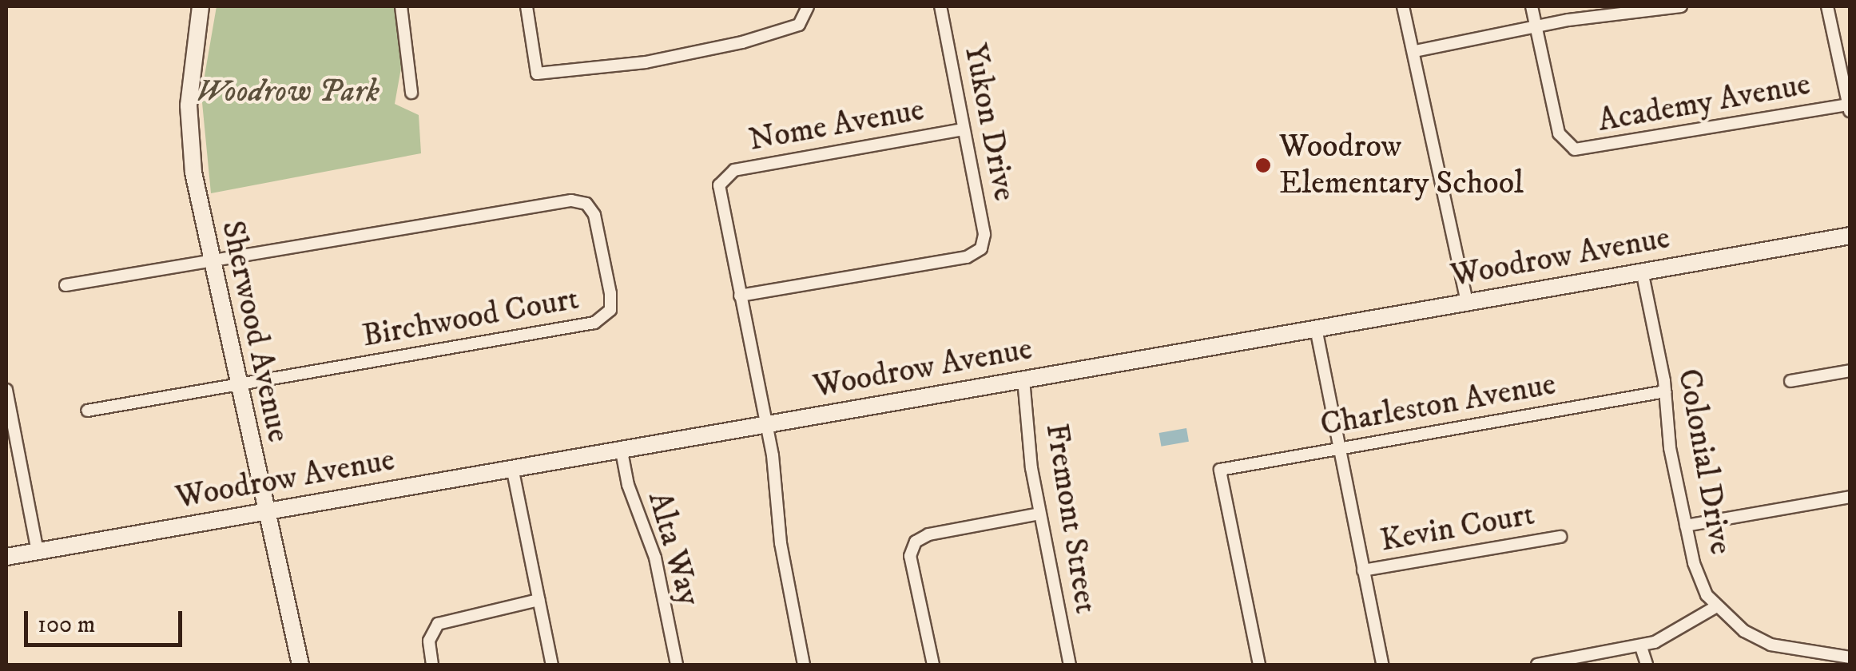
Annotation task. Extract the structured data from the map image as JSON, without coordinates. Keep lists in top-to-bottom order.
{
  "streets": {
    "street": [
      "Academy Avenue",
      "Yukon Drive",
      "Nome Avenue",
      "Woodrow Avenue",
      "Birchwood Court",
      "Sherwood Avenue",
      "Charleston Avenue",
      "Colonial Drive",
      "Fremont Street",
      "Kevin Court",
      "Alta Way"
    ]
  },
  "crossings": [
    ["Yukon Drive", "Nome Avenue"],
    ["Woodrow Avenue", "Sherwood Avenue"],
    ["Woodrow Avenue", "Colonial Drive"],
    ["Woodrow Avenue", "Fremont Street"],
    ["Woodrow Avenue", "Alta Way"],
    ["Birchwood Court", "Sherwood Avenue"],
    ["Charleston Avenue", "Colonial Drive"]
  ],
  "parks": ["Woodrow Park"],
  "places": ["Woodrow Elementary School"],
  "scale_bar": "100 m"
}
